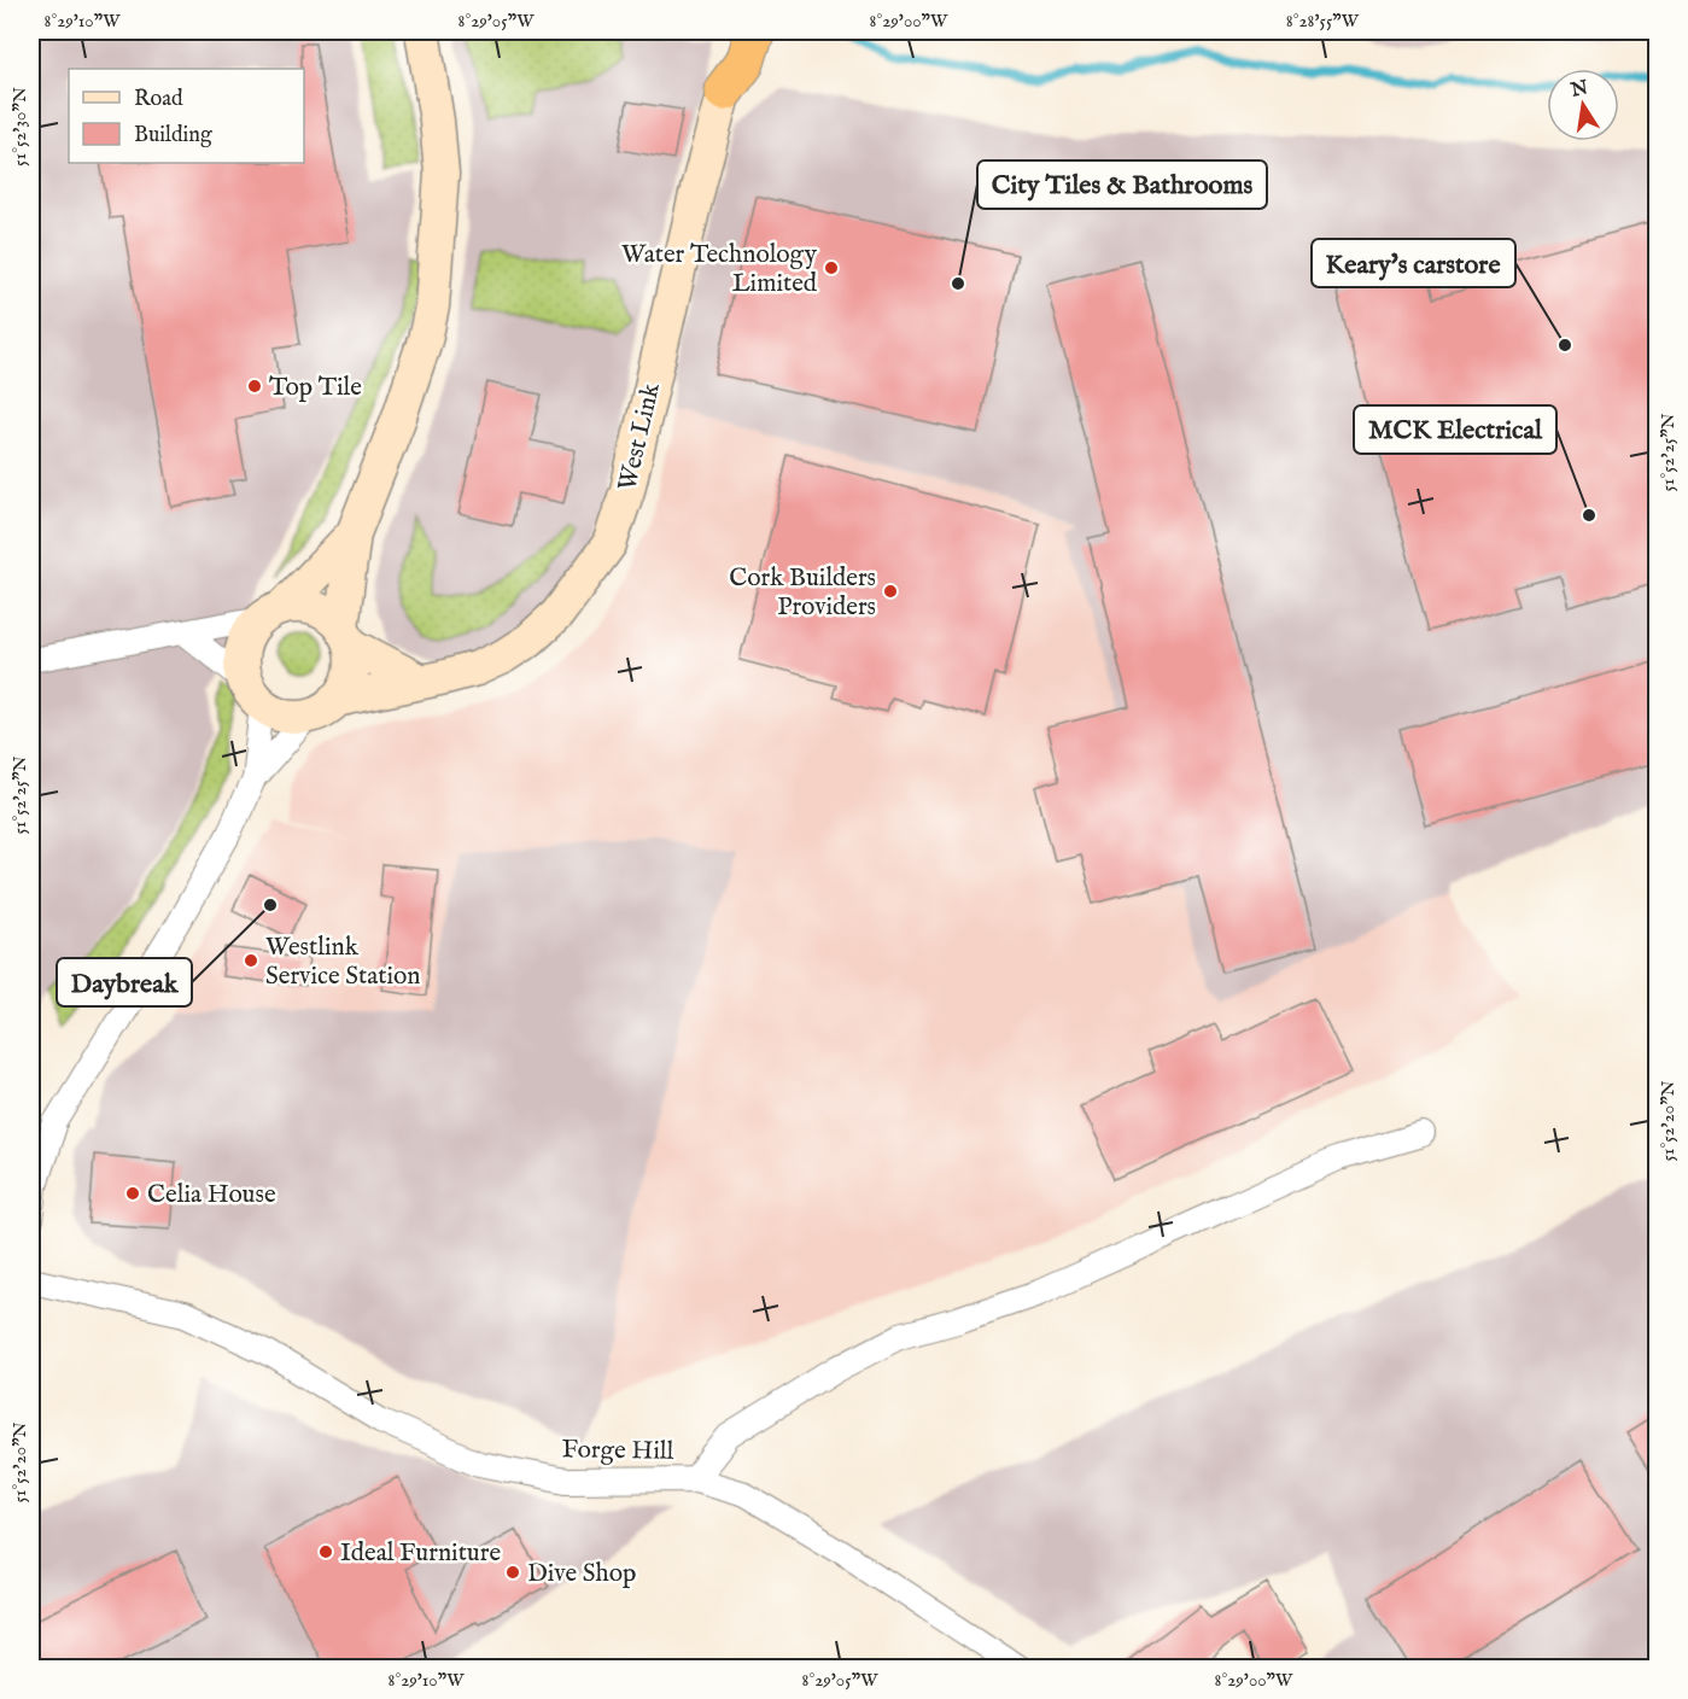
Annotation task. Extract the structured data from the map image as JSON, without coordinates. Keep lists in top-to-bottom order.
{
  "streets": {
    "street": ["West Link", "Forge Hill"]
  },
  "places": [
    "Water Technology Limited",
    "City Tiles & Bathrooms",
    "Keary's carstore",
    "Top Tile",
    "MCK Electrical",
    "Cork Builders Providers",
    "Daybreak",
    "Westlink Service Station",
    "Celia House",
    "Ideal Furniture",
    "Dive Shop"
  ],
  "legend": ["Road", "Building"],
  "north": "top",
  "coordinates": [
    "8°29'10\"W",
    "8°29'05\"W",
    "8°29'00\"W",
    "8°28'55\"W",
    "51°52'30\"N",
    "51°52'25\"N",
    "51°52'20\"N"
  ]
}
